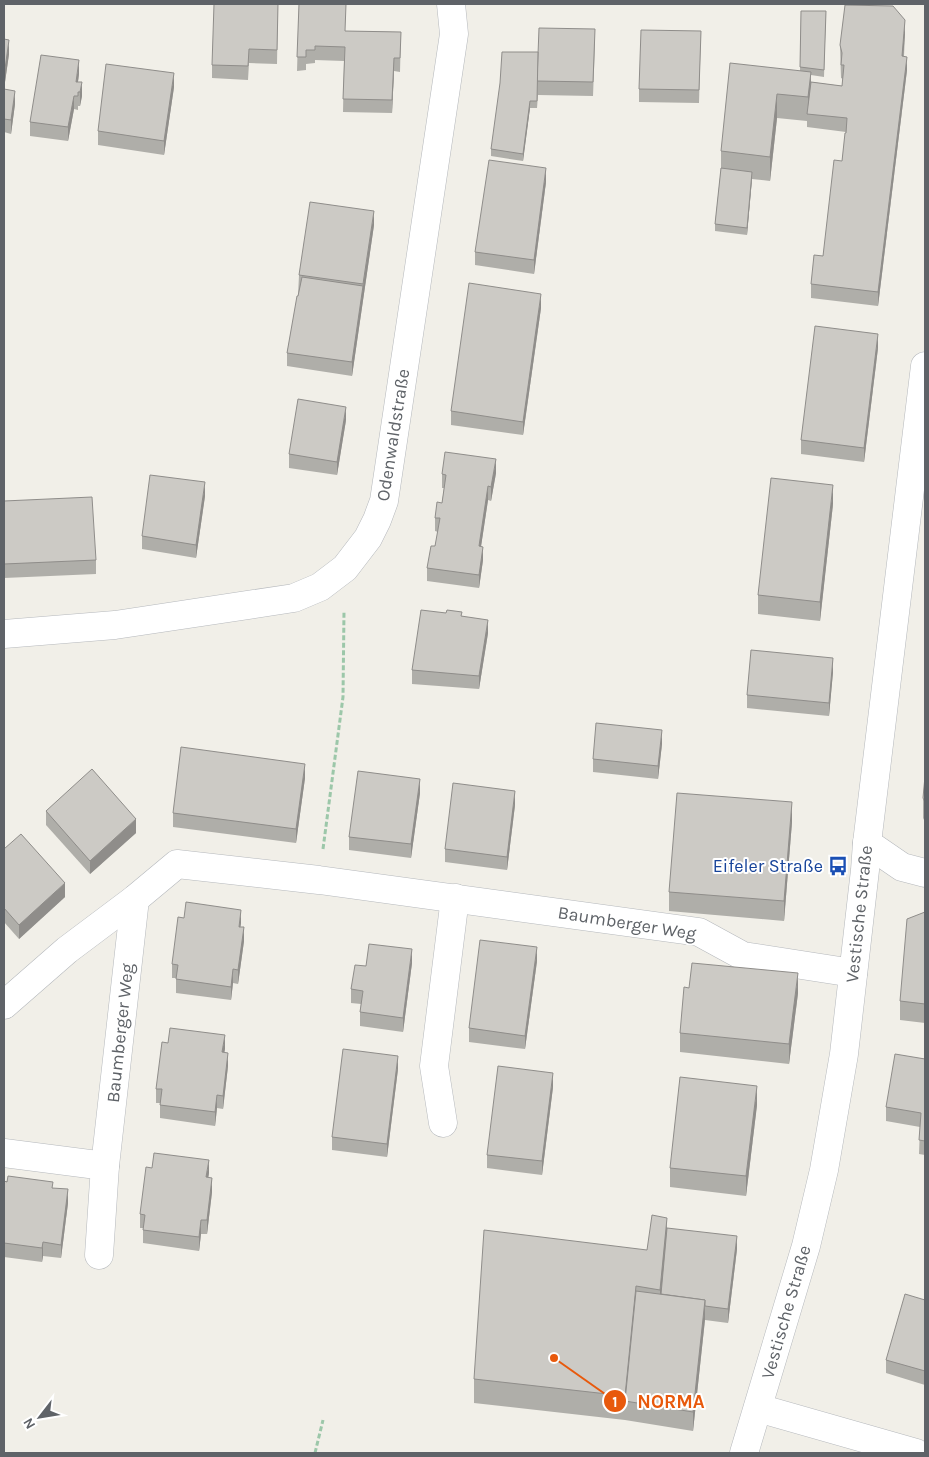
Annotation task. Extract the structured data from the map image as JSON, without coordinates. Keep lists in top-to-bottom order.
{
  "streets": {
    "street": ["Odenwaldstraße", "Vestische Straße", "Baumberger Weg"]
  },
  "crossings": [
    ["Vestische Straße", "Baumberger Weg"]
  ],
  "places": {
    "bus stop": ["Eifeler Straße"],
    "other": ["NORMA"]
  },
  "north": "bottom left"
}
